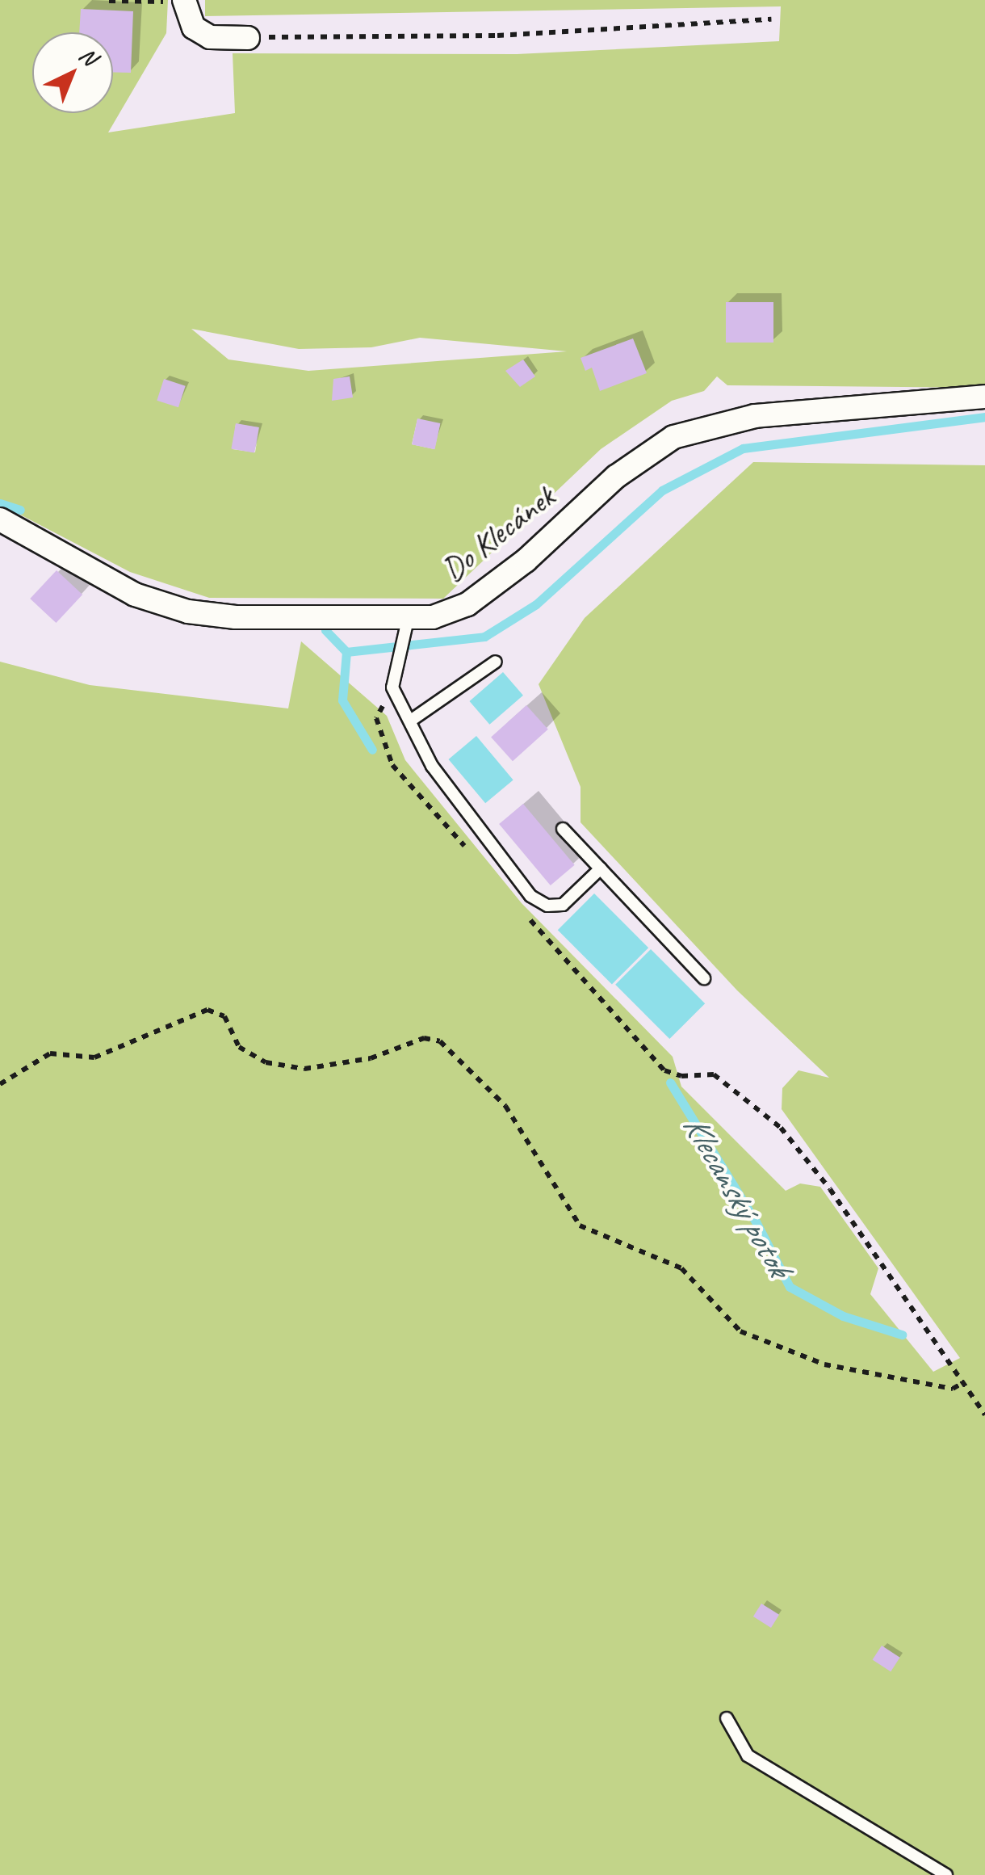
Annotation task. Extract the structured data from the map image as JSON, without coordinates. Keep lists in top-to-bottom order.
{
  "streets": {
    "street": ["Do Klecánek"]
  },
  "water": ["Klecanský potok"],
  "north": "top right"
}
